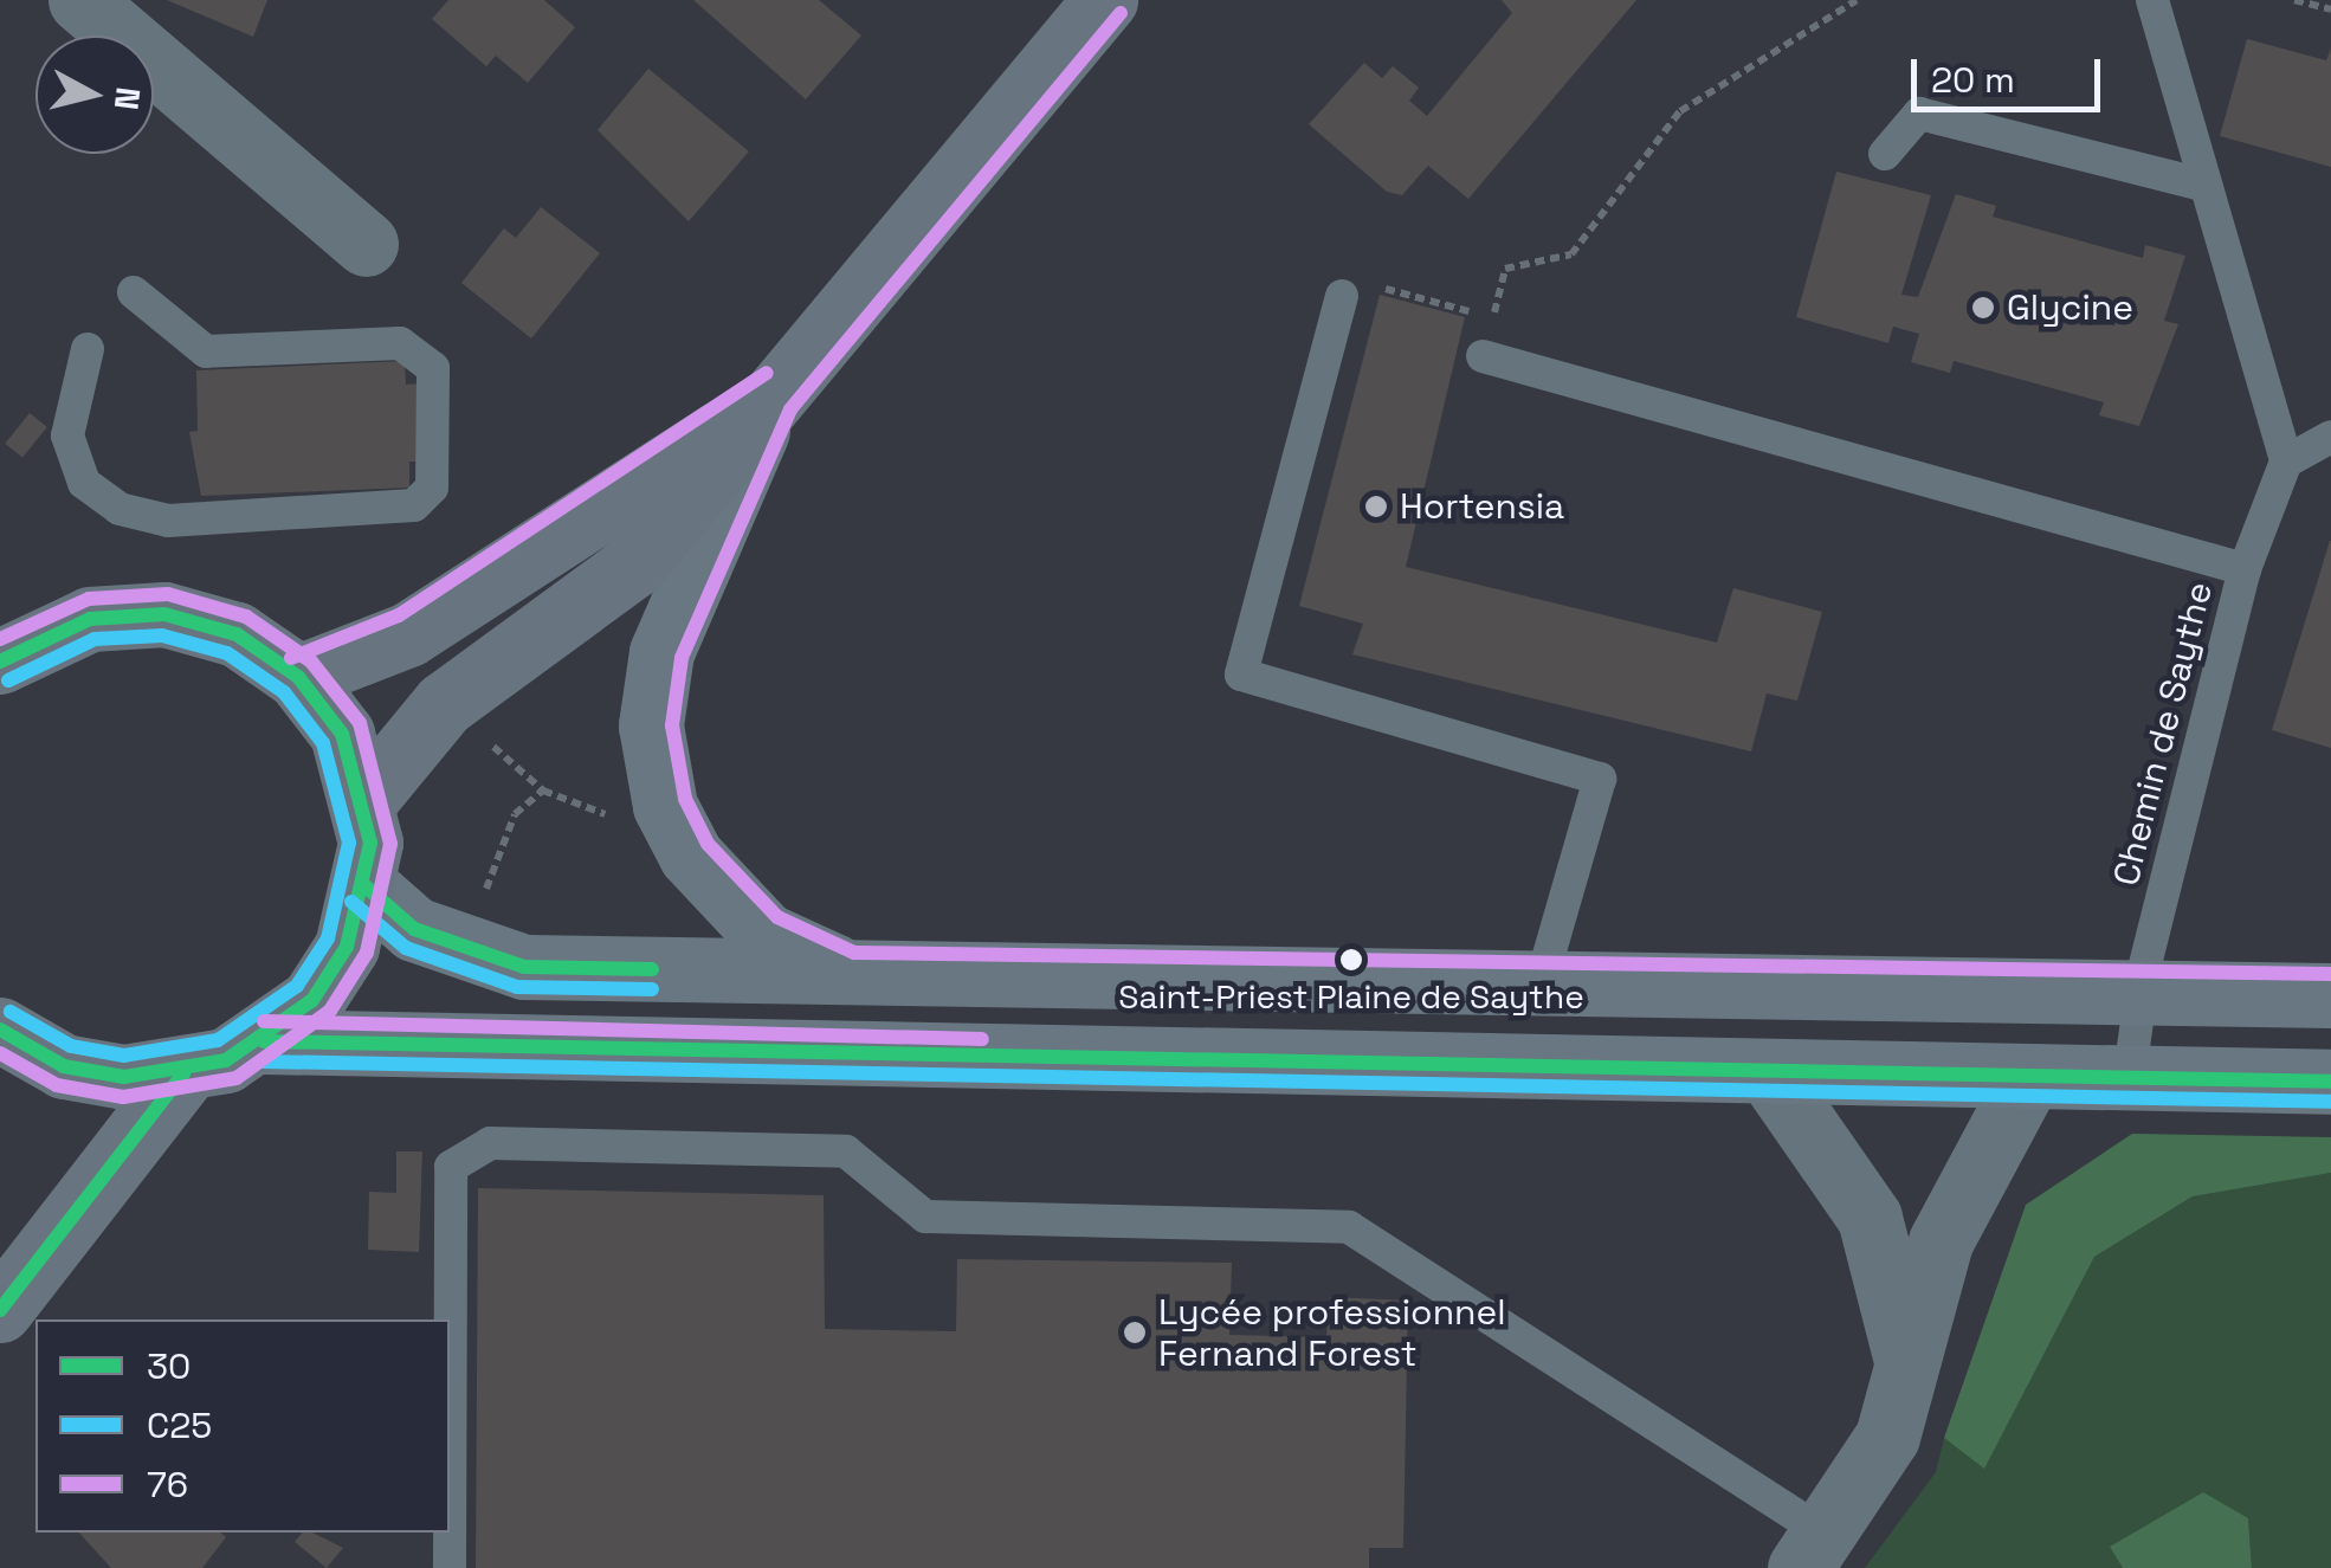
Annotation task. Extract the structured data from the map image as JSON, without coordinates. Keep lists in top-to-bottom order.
{
  "streets": {
    "lane": ["Chemin de Saythe"]
  },
  "places": [
    "Glycine",
    "Hortensia",
    "Saint-Priest Plaine de Saythe",
    "Lycée professionnel Fernand Forest"
  ],
  "lines": ["transit line 76", "transit line 30", "transit line C25"],
  "legend": ["30", "C25", "76"],
  "scale_bar": "20 m",
  "north": "right"
}
